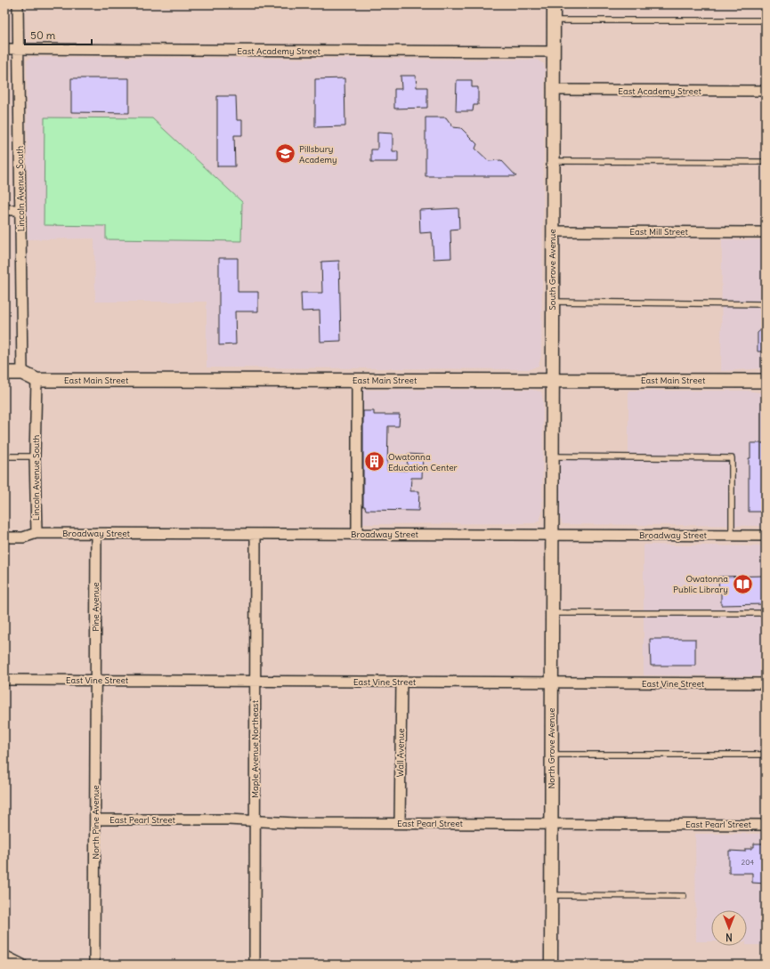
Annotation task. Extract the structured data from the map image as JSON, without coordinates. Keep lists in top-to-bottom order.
{
  "streets": {
    "main road": ["East Main Street"],
    "street": [
      "East Academy Street",
      "Lincoln Avenue South",
      "East Mill Street",
      "South Grove Avenue",
      "Broadway Street",
      "Pine Avenue",
      "East Vine Street",
      "North Grove Avenue",
      "Maple Avenue Northeast",
      "Wall Avenue",
      "East Pearl Street",
      "North Pine Avenue"
    ]
  },
  "crossings": [
    ["East Academy Street", "Lincoln Avenue South"],
    ["East Academy Street", "South Grove Avenue"],
    ["Lincoln Avenue South", "East Main Street"],
    ["Lincoln Avenue South", "Broadway Street"],
    ["East Mill Street", "South Grove Avenue"],
    ["South Grove Avenue", "East Main Street"],
    ["South Grove Avenue", "Broadway Street"],
    ["South Grove Avenue", "North Grove Avenue"],
    ["Broadway Street", "Pine Avenue"],
    ["Broadway Street", "North Grove Avenue"],
    ["Broadway Street", "Maple Avenue Northeast"],
    ["Pine Avenue", "East Vine Street"],
    ["Pine Avenue", "North Pine Avenue"],
    ["East Vine Street", "North Grove Avenue"],
    ["East Vine Street", "Maple Avenue Northeast"],
    ["East Vine Street", "Wall Avenue"],
    ["East Vine Street", "North Pine Avenue"],
    ["North Grove Avenue", "East Pearl Street"],
    ["Maple Avenue Northeast", "East Pearl Street"],
    ["Wall Avenue", "East Pearl Street"],
    ["East Pearl Street", "North Pine Avenue"]
  ],
  "places": {
    "school or university": ["Pillsbury Academy"],
    "building": ["Owatonna Education Center"],
    "library": ["Owatonna Public Library"]
  },
  "house_numbers": ["204"],
  "scale_bar": "50 m",
  "north": "bottom"
}
